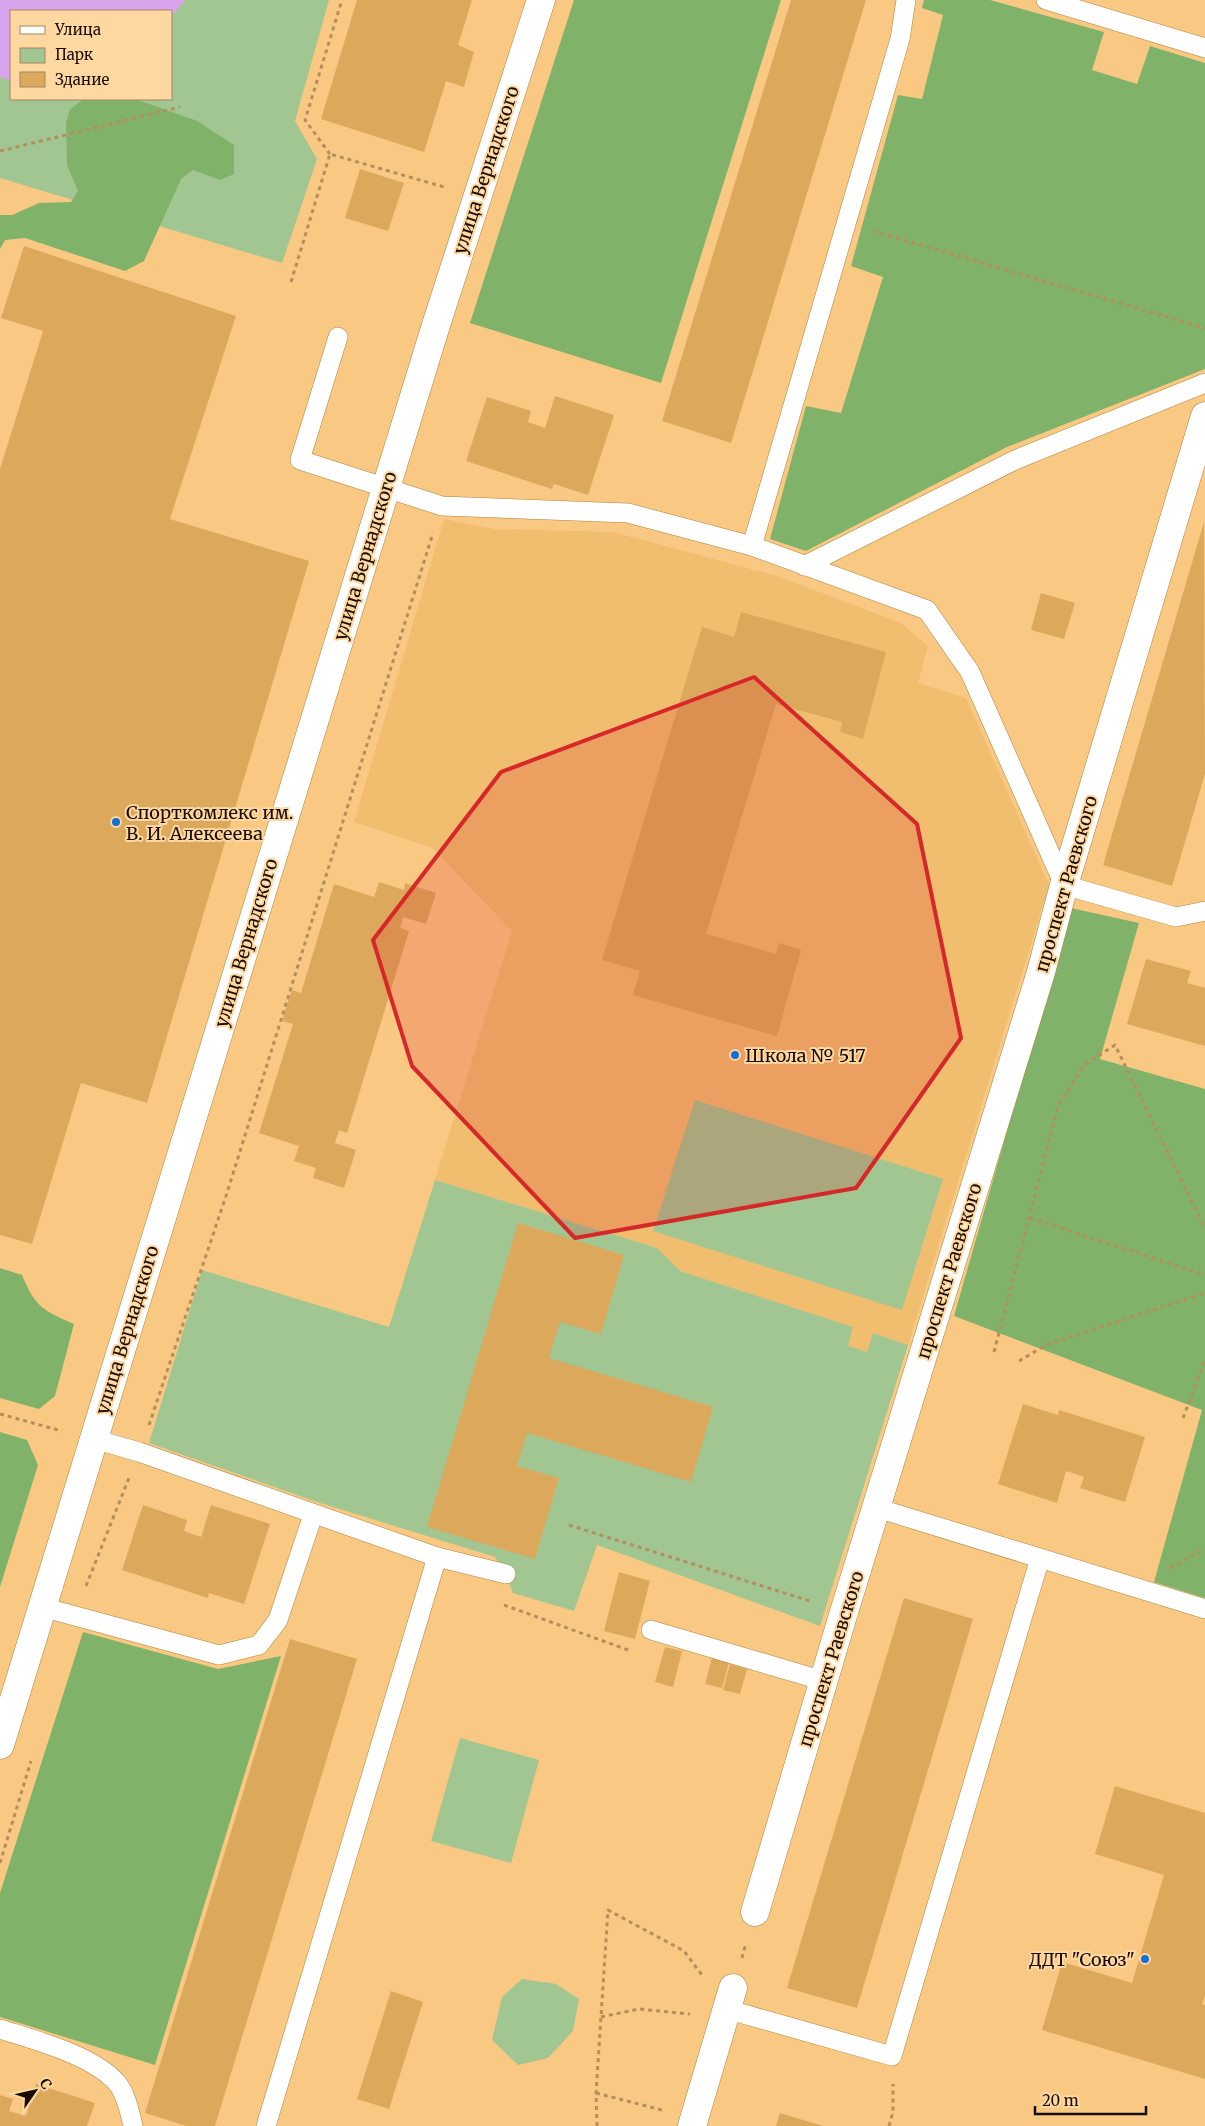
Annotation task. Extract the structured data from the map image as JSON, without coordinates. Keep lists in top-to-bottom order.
{
  "streets": {
    "street": ["улица Вернадского", "проспект Раевского"]
  },
  "places": ["Спорткомлекс им. В. И. Алексеева", "Школа № 517", "ДДТ \"Союз\""],
  "legend": ["Улица", "Парк", "Здание"],
  "scale_bar": "20 m",
  "north": "top right"
}
